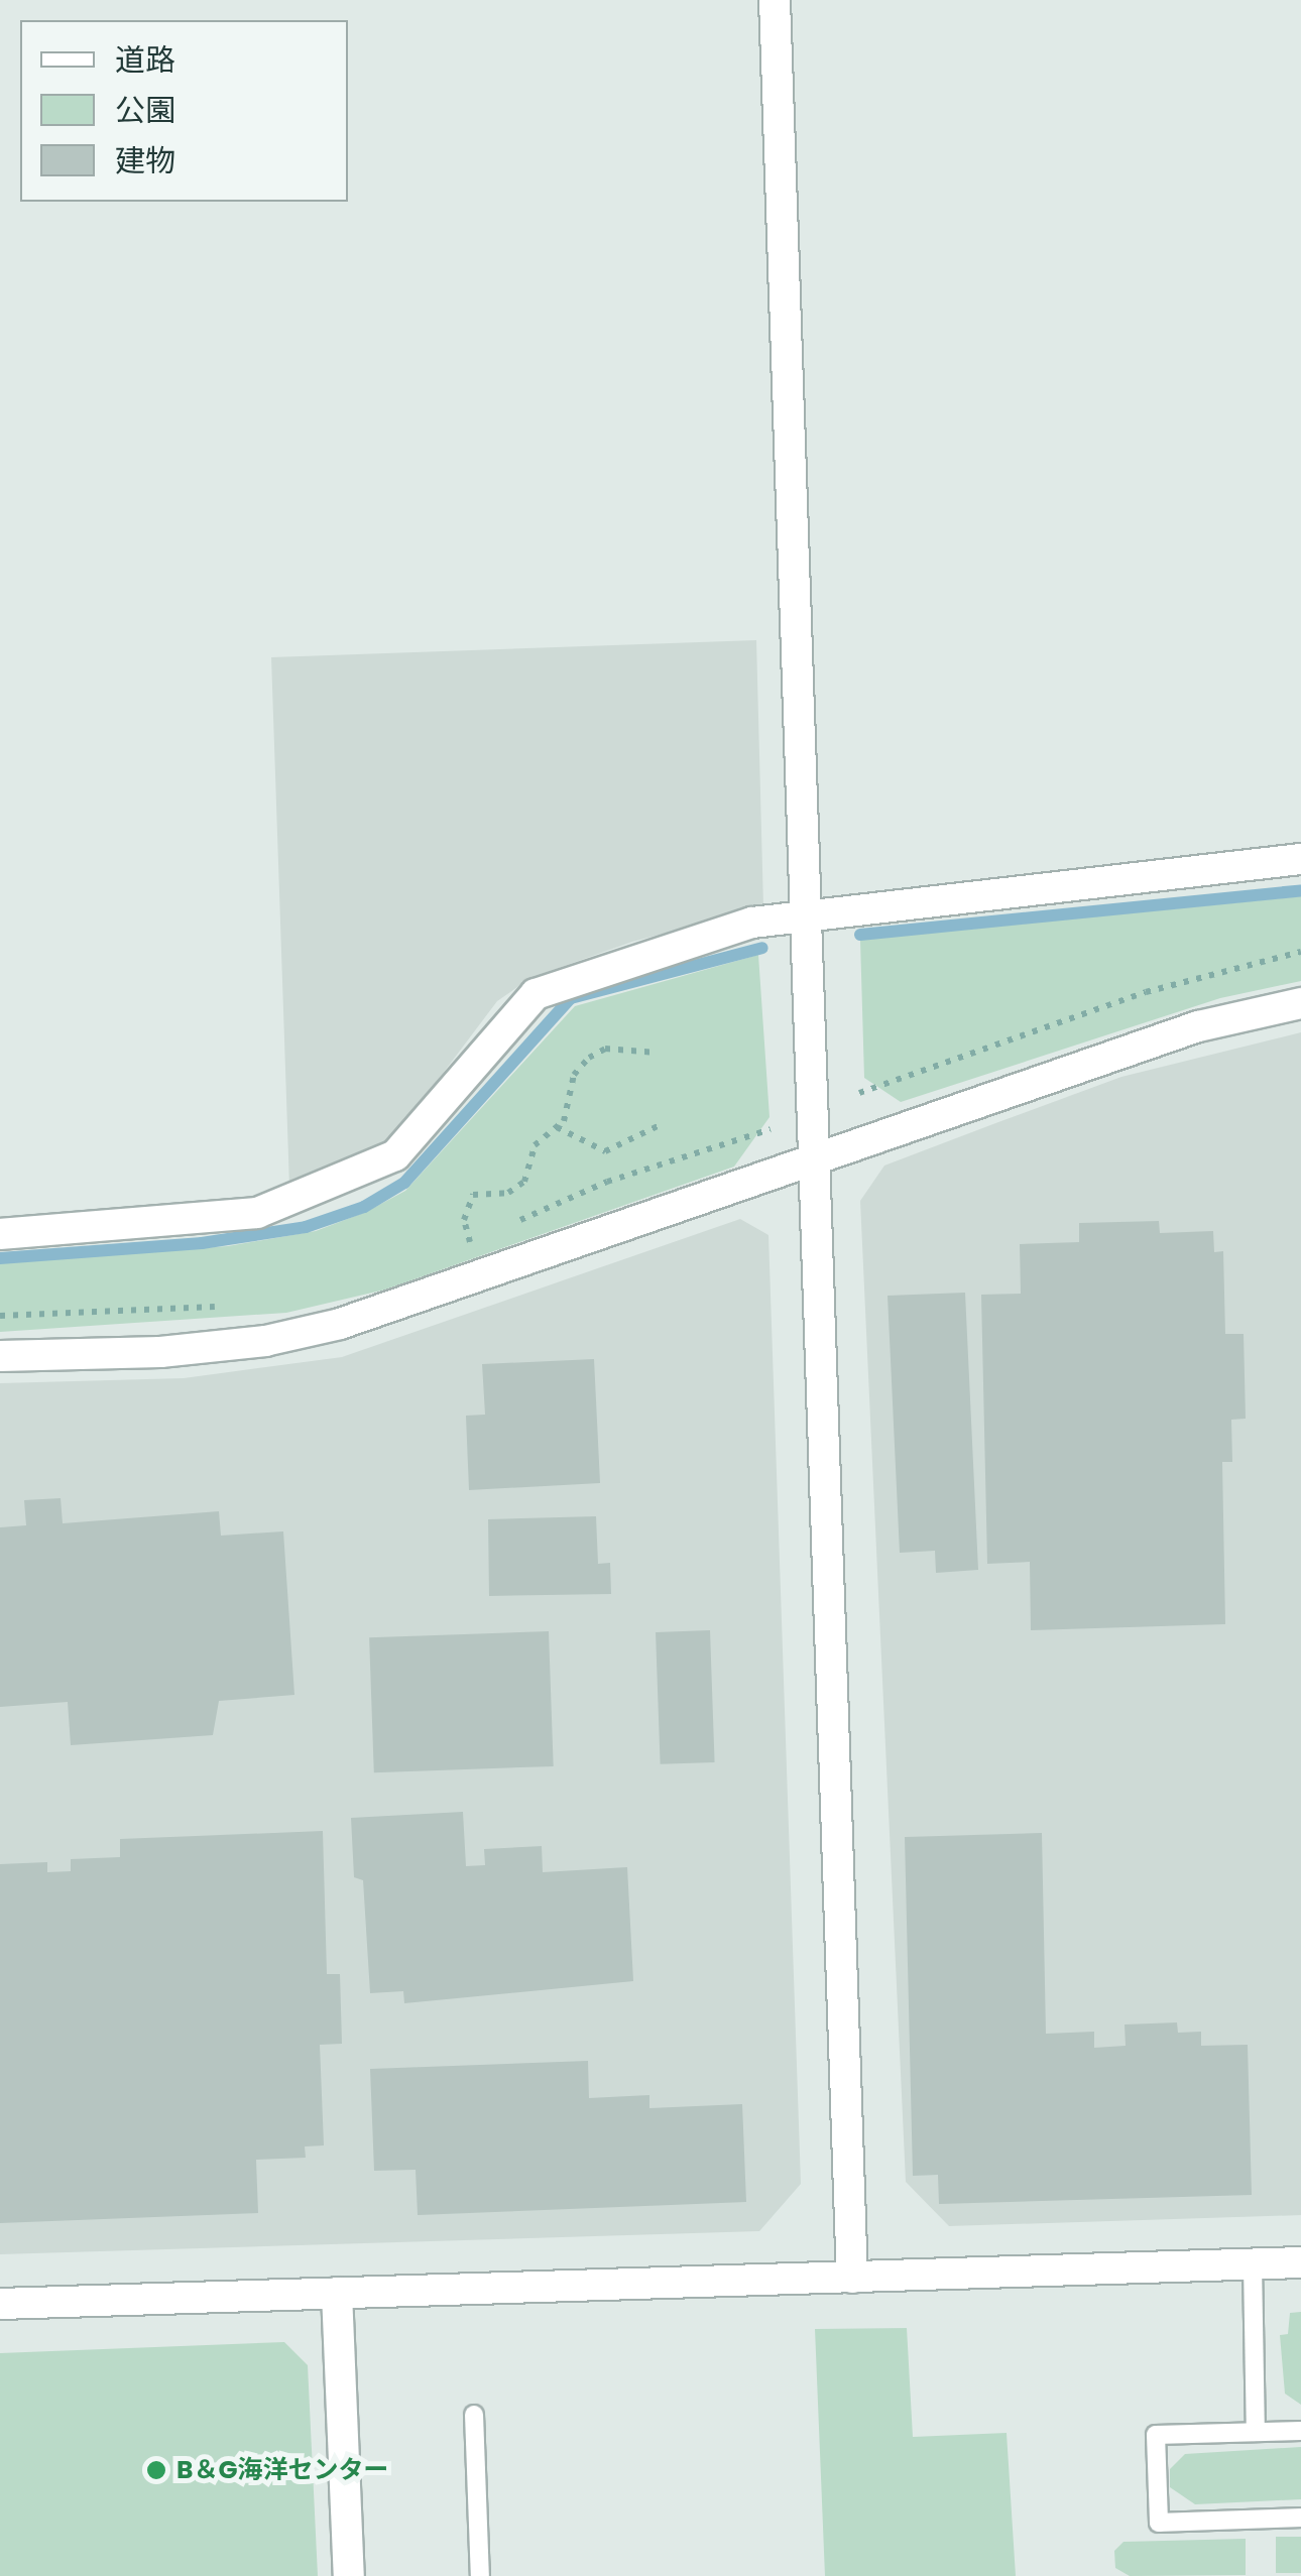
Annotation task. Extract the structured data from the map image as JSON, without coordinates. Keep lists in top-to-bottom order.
{
  "places": ["B＆G海洋センター"],
  "legend": ["道路", "公園", "建物"]
}
